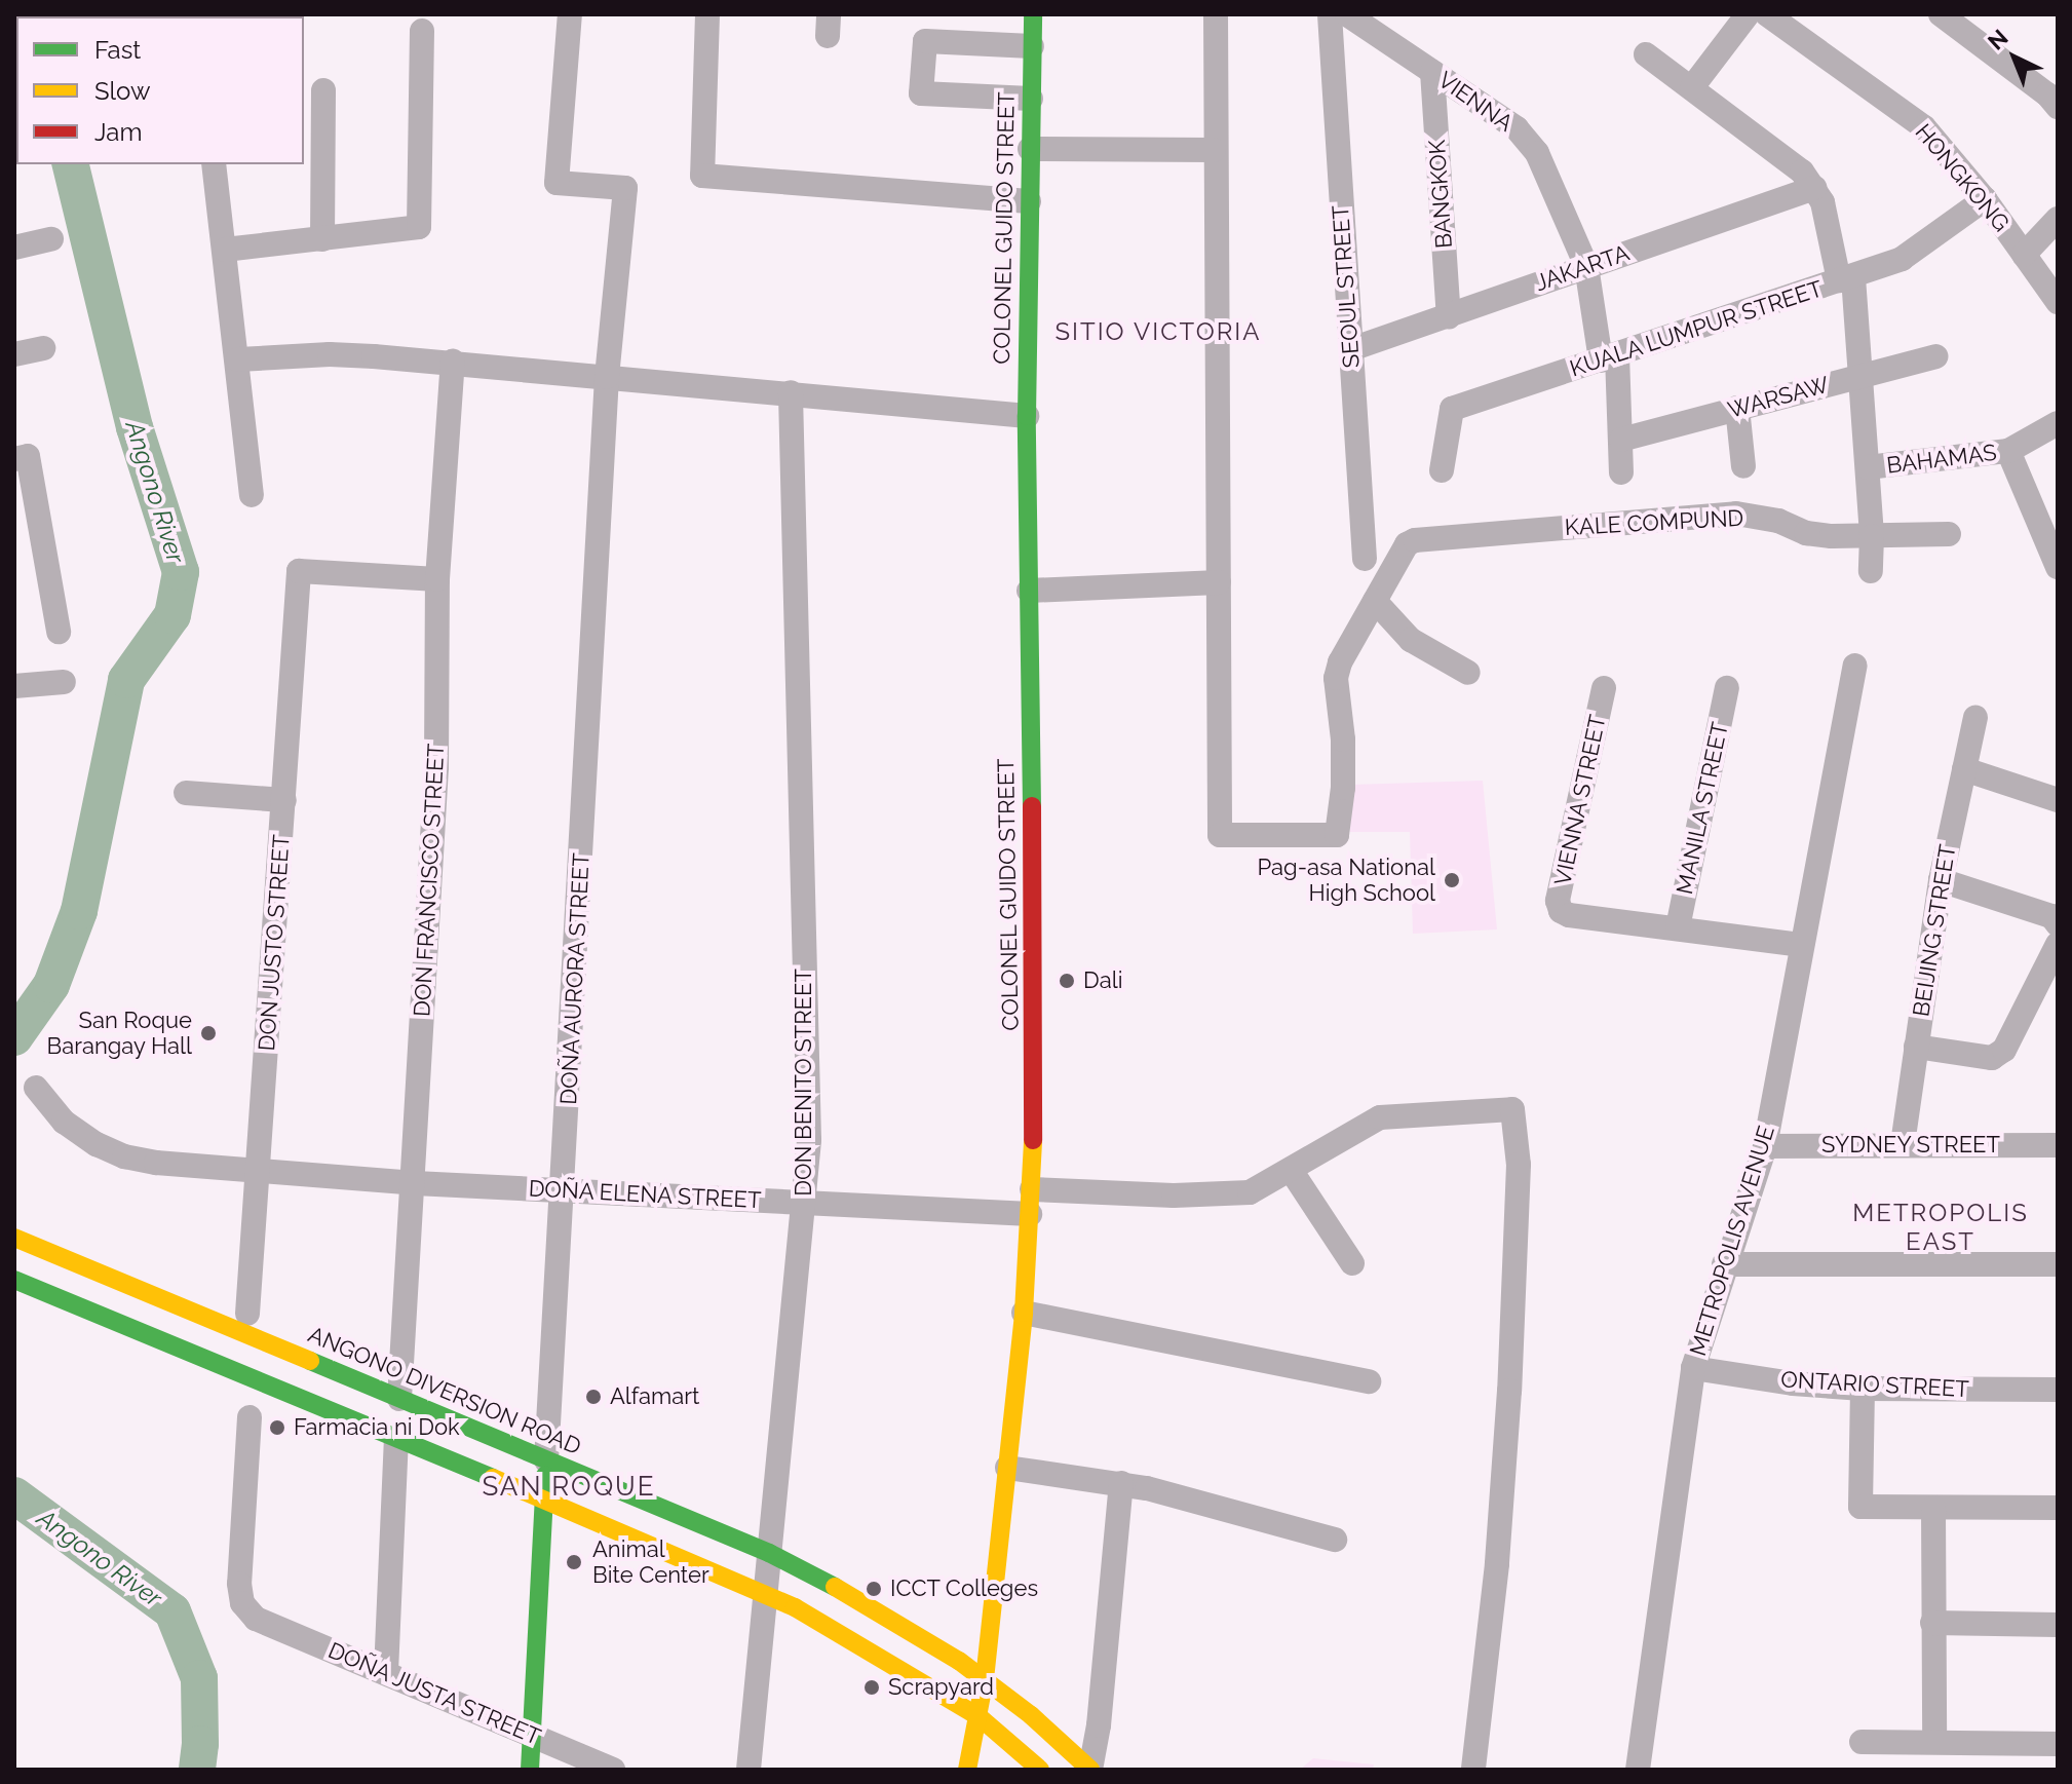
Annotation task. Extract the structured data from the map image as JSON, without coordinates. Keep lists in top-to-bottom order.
{
  "streets": {
    "main road": ["COLONEL GUIDO STREET", "DOÑA AURORA STREET", "ANGONO DIVERSION ROAD"],
    "street": [
      "VIENNA",
      "HONGKONG",
      "BANGKOK",
      "JAKARTA",
      "SEOUL STREET",
      "KUALA LUMPUR STREET",
      "WARSAW",
      "BAHAMAS",
      "KALE COMPUND",
      "VIENNA STREET",
      "MANILA STREET",
      "DON FRANCISCO STREET",
      "BEIJING STREET",
      "DON JUSTO STREET",
      "DON BENITO STREET",
      "SYDNEY STREET",
      "DOÑA ELENA STREET",
      "METROPOLIS AVENUE",
      "ONTARIO STREET",
      "DOÑA JUSTA STREET"
    ]
  },
  "crossings": [
    ["VIENNA", "BANGKOK"],
    ["VIENNA", "JAKARTA"],
    ["VIENNA", "KUALA LUMPUR STREET"],
    ["VIENNA", "WARSAW"],
    ["HONGKONG", "KUALA LUMPUR STREET"],
    ["BANGKOK", "JAKARTA"],
    ["COLONEL GUIDO STREET", "DOÑA ELENA STREET"],
    ["COLONEL GUIDO STREET", "ANGONO DIVERSION ROAD"],
    ["JAKARTA", "SEOUL STREET"],
    ["VIENNA STREET", "MANILA STREET"],
    ["DON FRANCISCO STREET", "DON JUSTO STREET"],
    ["DON FRANCISCO STREET", "DOÑA ELENA STREET"],
    ["DON FRANCISCO STREET", "ANGONO DIVERSION ROAD"],
    ["BEIJING STREET", "SYDNEY STREET"],
    ["DON JUSTO STREET", "DOÑA ELENA STREET"],
    ["DOÑA AURORA STREET", "DOÑA ELENA STREET"],
    ["DOÑA AURORA STREET", "ANGONO DIVERSION ROAD"],
    ["DOÑA AURORA STREET", "DOÑA JUSTA STREET"],
    ["DON BENITO STREET", "DOÑA ELENA STREET"],
    ["DON BENITO STREET", "ANGONO DIVERSION ROAD"],
    ["SYDNEY STREET", "METROPOLIS AVENUE"],
    ["METROPOLIS AVENUE", "ONTARIO STREET"]
  ],
  "districts": ["SITIO VICTORIA", "METROPOLIS EAST", "SAN ROQUE"],
  "water": ["Angono River"],
  "places": [
    "Pag-asa National High School",
    "Dali",
    "San Roque Barangay Hall",
    "Alfamart",
    "Farmacia ni Dok",
    "Animal Bite Center",
    "ICCT Colleges",
    "Scrapyard"
  ],
  "legend": ["Fast", "Slow", "Jam"],
  "north": "top left"
}
